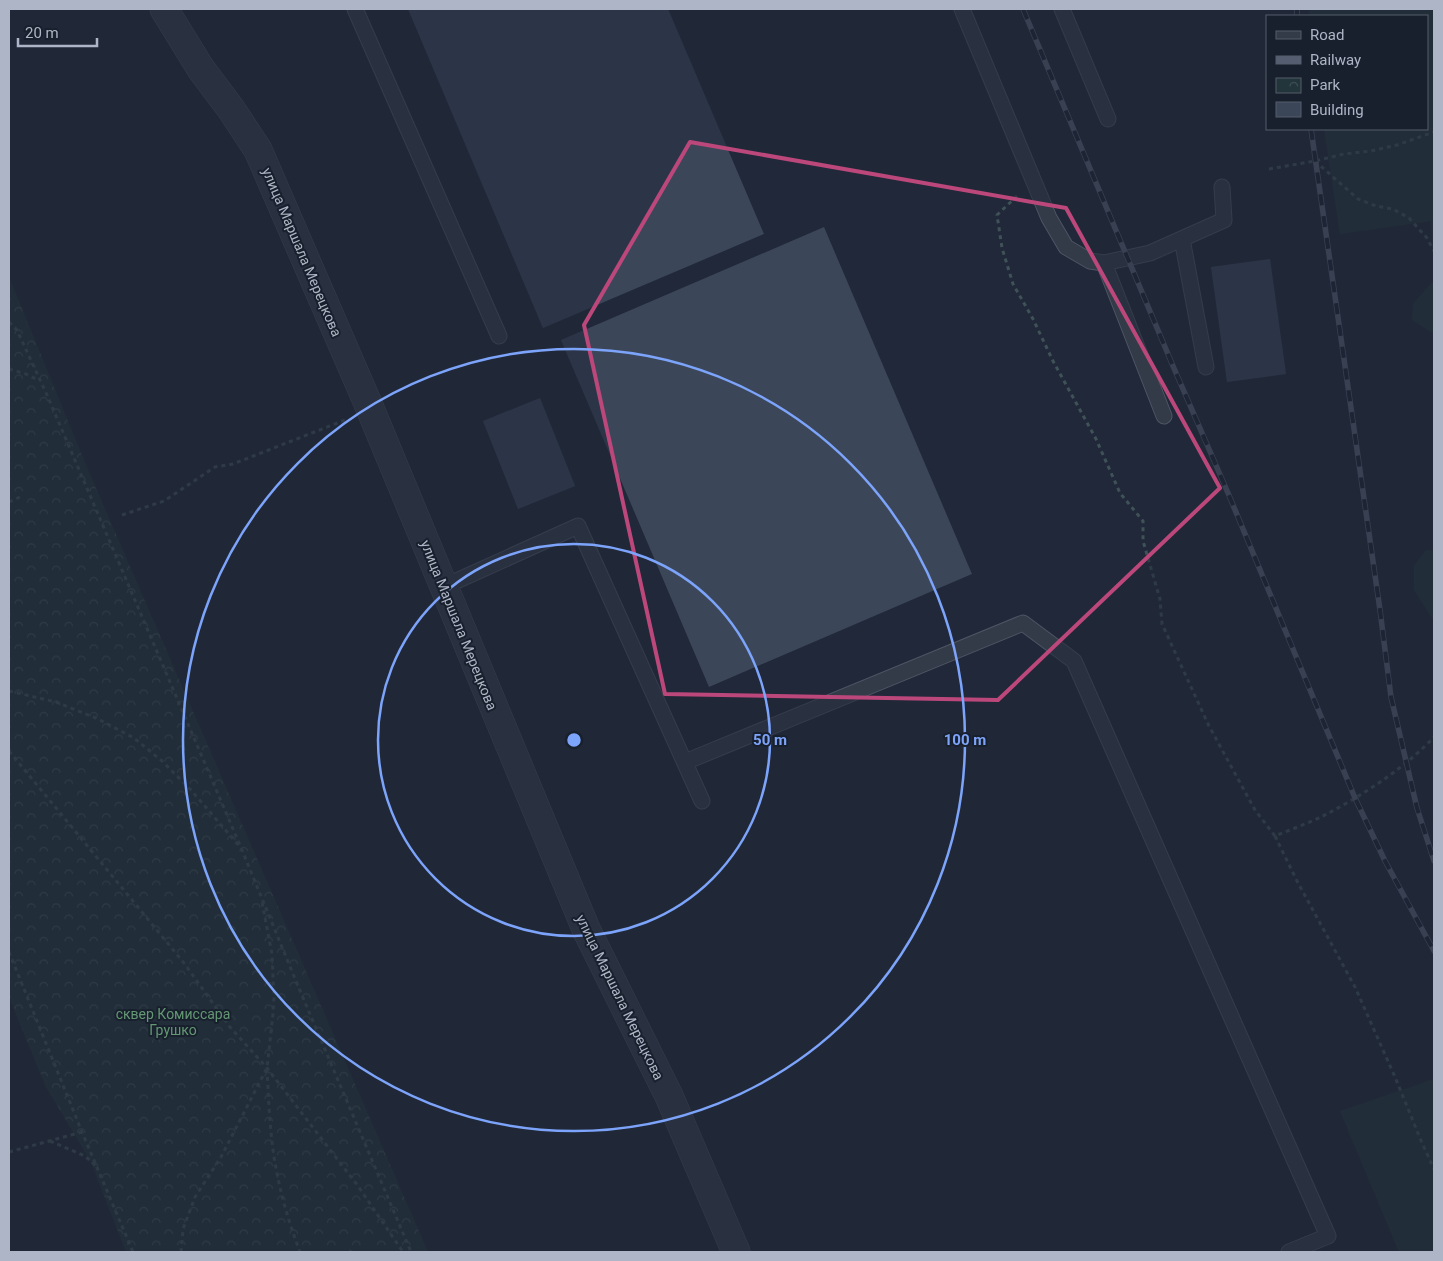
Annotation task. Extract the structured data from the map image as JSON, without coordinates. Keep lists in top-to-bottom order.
{
  "streets": {
    "street": ["улица Маршала Мерецкова"]
  },
  "parks": ["сквер Комиссара Грушко"],
  "legend": [
    "Road",
    "Railway",
    "Park",
    "Building"
  ],
  "scale_bar": "20 m",
  "rings": ["50 m", "100 m"]
}
